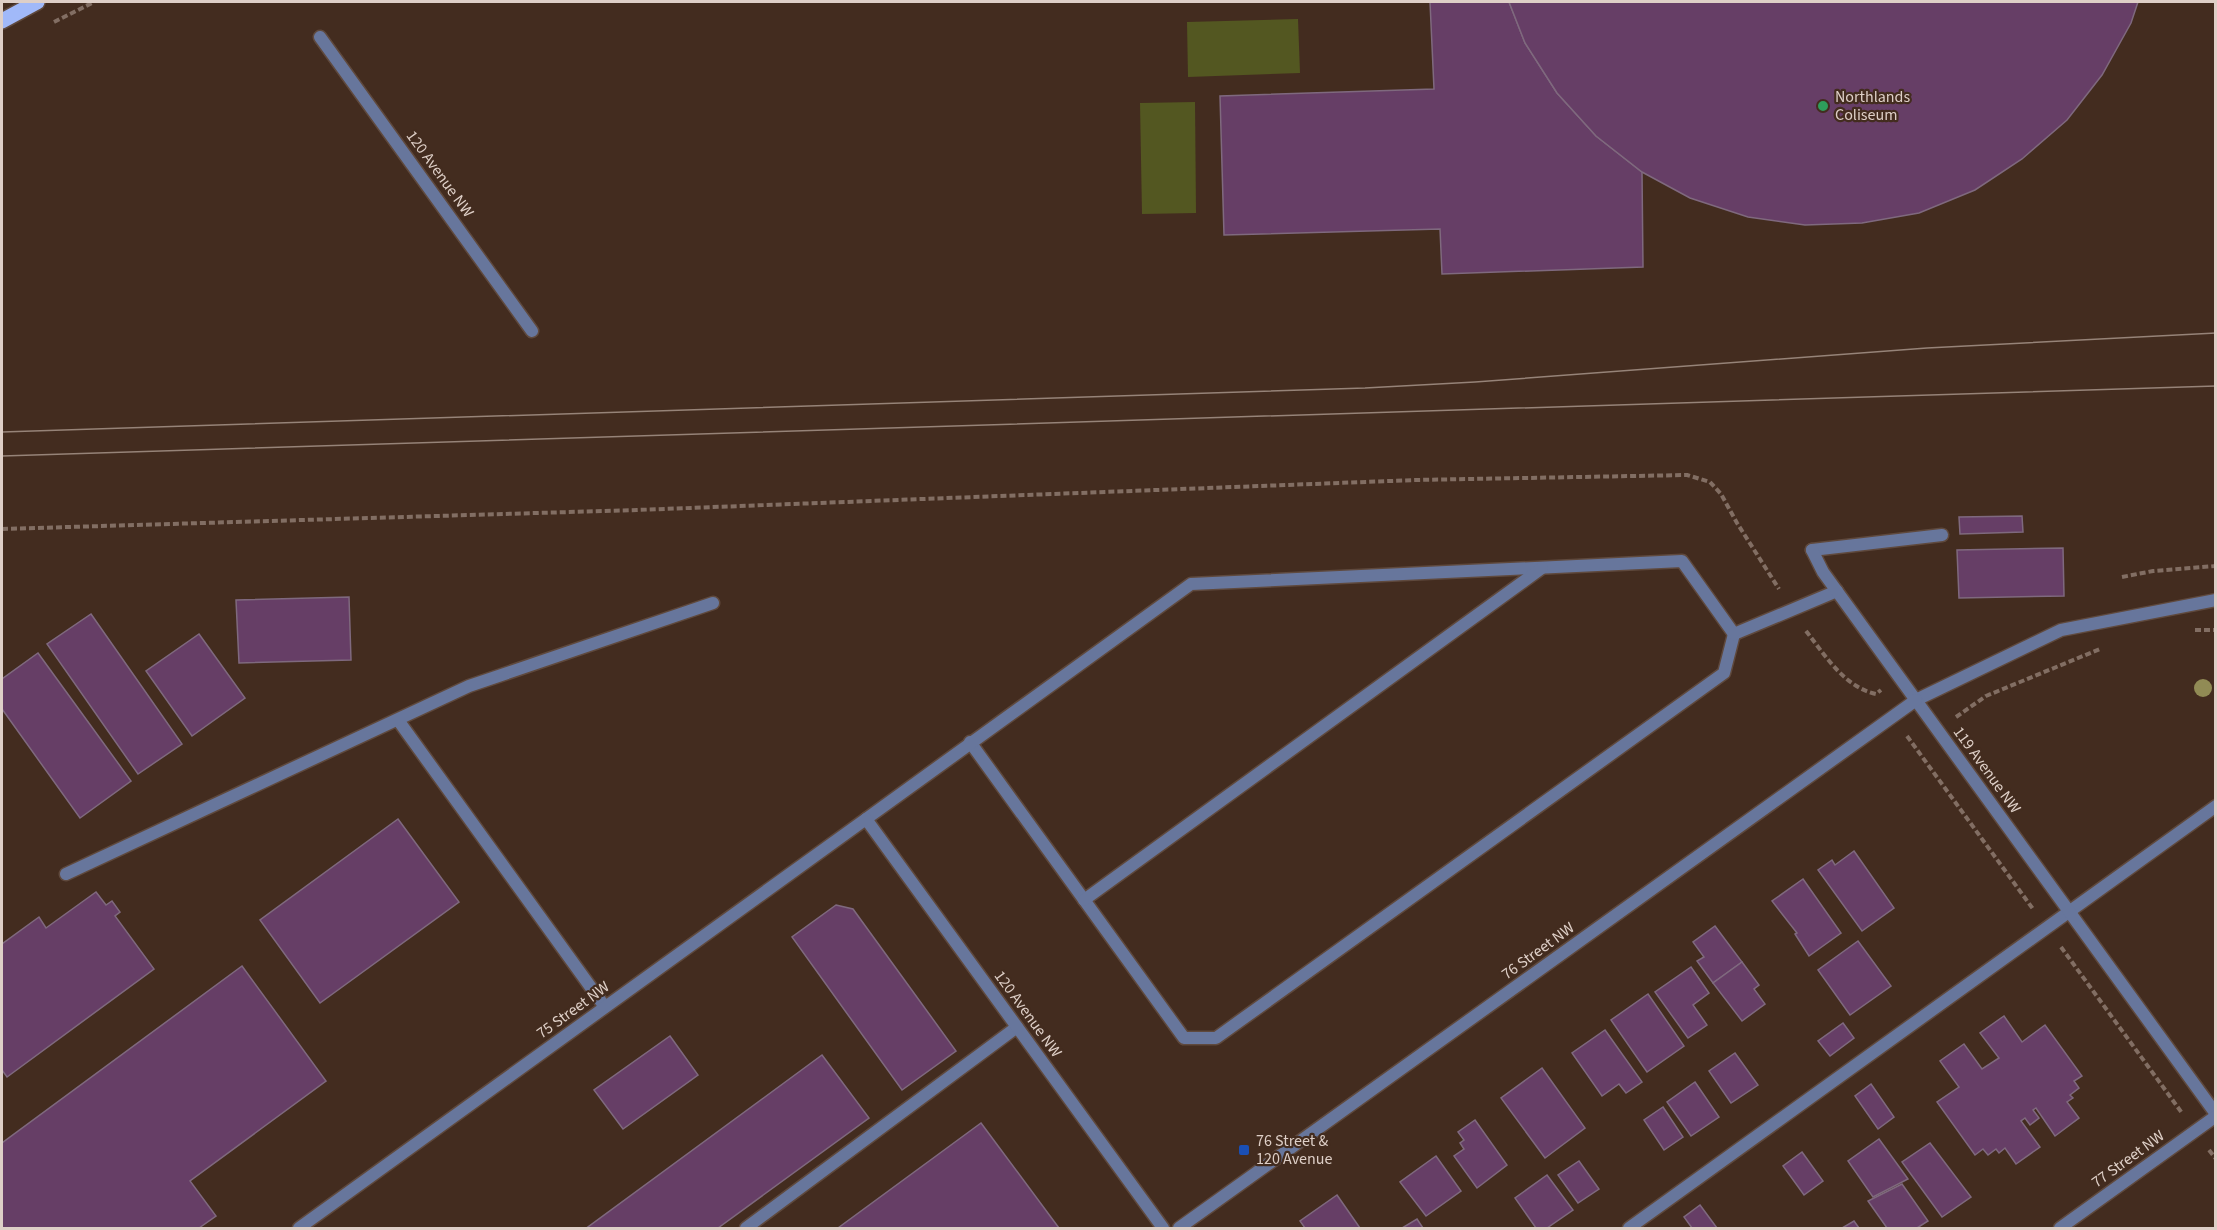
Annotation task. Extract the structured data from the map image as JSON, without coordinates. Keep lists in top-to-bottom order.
{
  "streets": {
    "street": [
      "120 Avenue NW",
      "119 Avenue NW",
      "76 Street NW",
      "75 Street NW",
      "77 Street NW"
    ]
  },
  "crossings": [
    ["120 Avenue NW", "75 Street NW"],
    ["119 Avenue NW", "76 Street NW"],
    ["119 Avenue NW", "77 Street NW"]
  ],
  "places": {
    "other": ["Northlands Coliseum"],
    "transit": ["76 Street & 120 Avenue"]
  }
}
